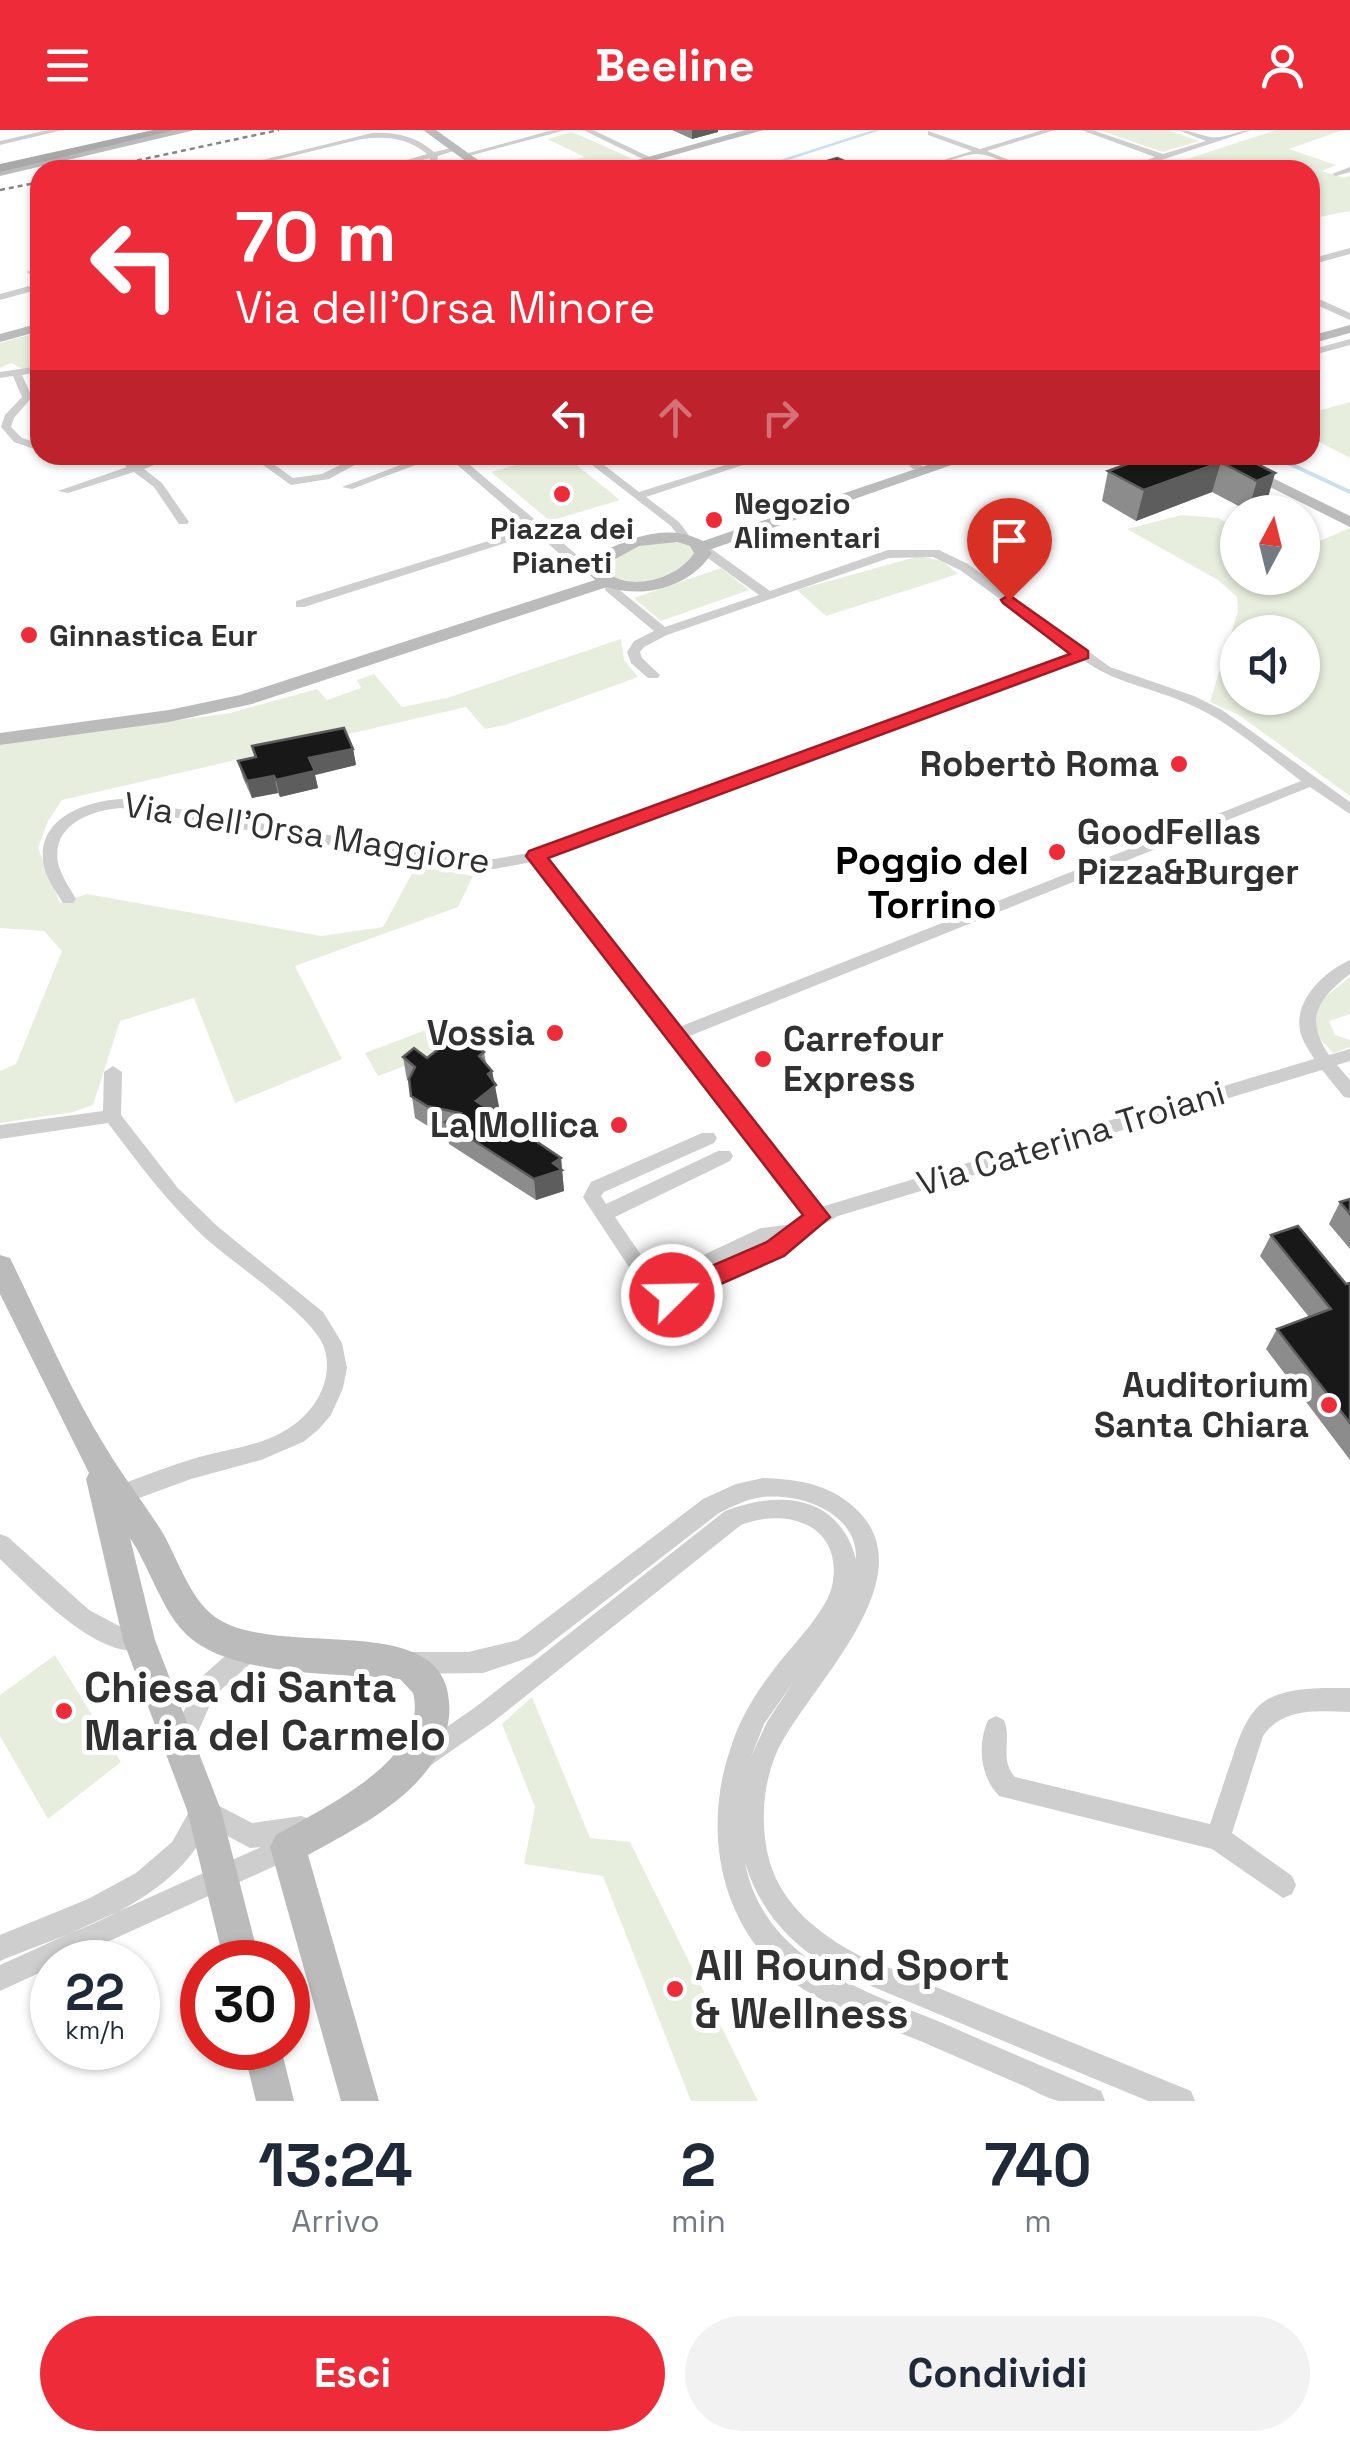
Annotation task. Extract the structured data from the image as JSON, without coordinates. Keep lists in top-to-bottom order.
{
  "streets": {
    "street": ["Via dell'Orsa Maggiore", "Via Caterina Troiani"]
  },
  "districts": ["Poggio del Torrino"],
  "places": [
    "Piazza dei Pianeti",
    "Negozio Alimentari",
    "Ginnastica Eur",
    "Robertò Roma",
    "GoodFellas Pizza&Burger",
    "Vossia",
    "Carrefour Express",
    "La Mollica",
    "Auditorium Santa Chiara",
    "Chiesa di Santa Maria del Carmelo",
    "All Round Sport & Wellness"
  ],
  "north": "top",
  "page": {
    "header": "Beeline",
    "turn": ["70 m", "Via dell'Orsa Minore"],
    "speed": "22 km/h",
    "limit": "30",
    "eta": [
      "13:24",
      "Arrivo",
      "2",
      "min",
      "740",
      "m"
    ],
    "buttons": ["Esci", "Condividi"]
  }
}
